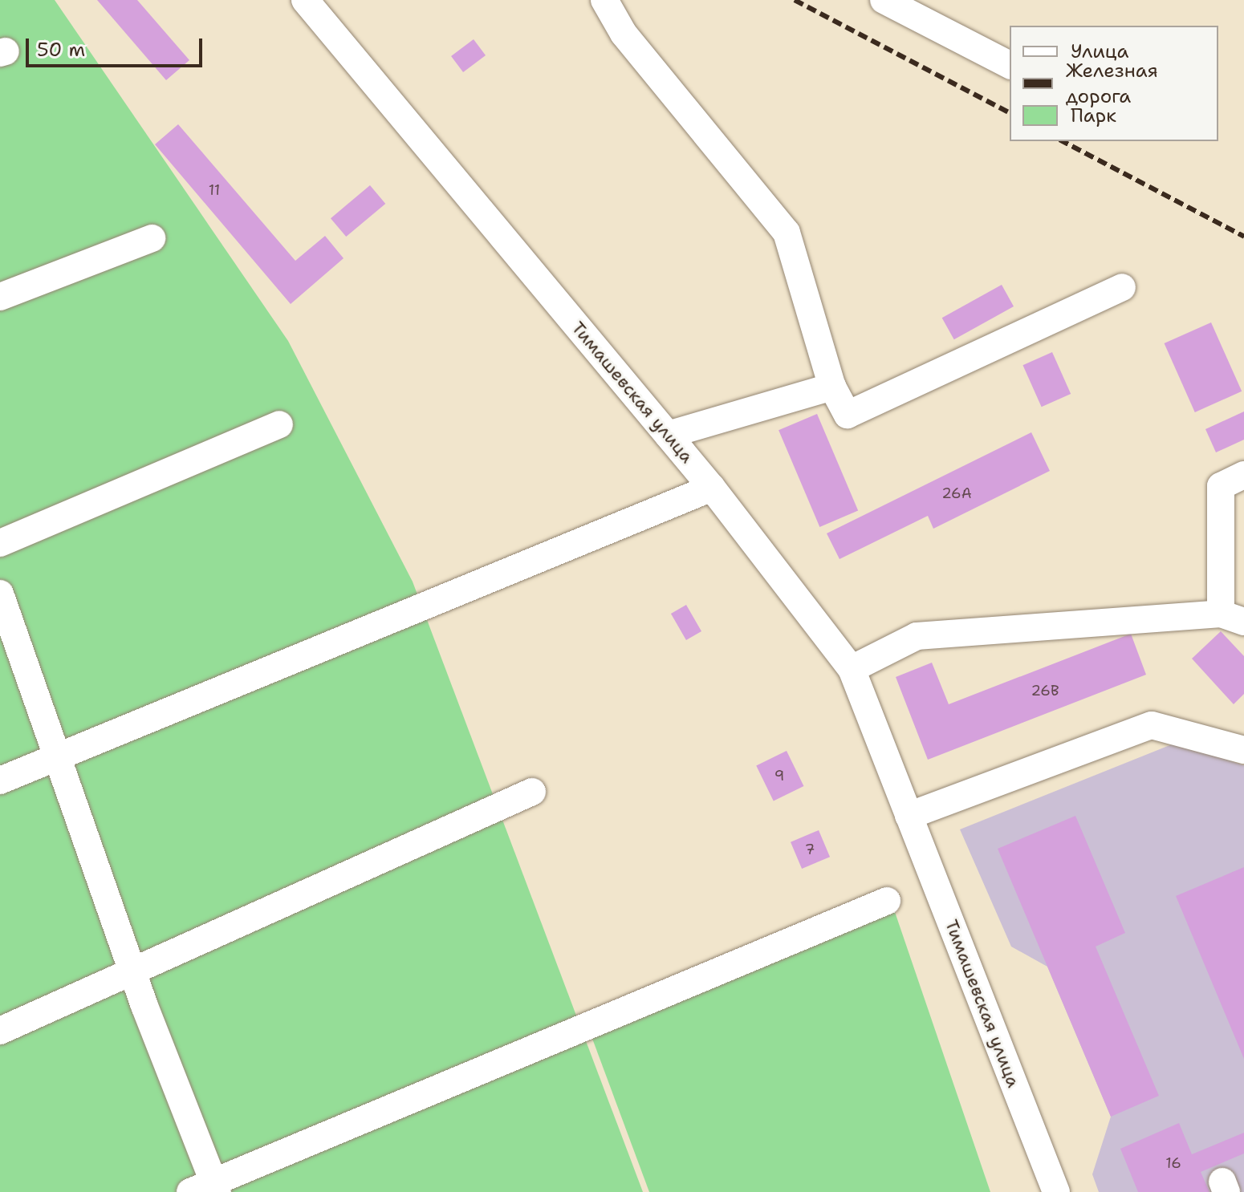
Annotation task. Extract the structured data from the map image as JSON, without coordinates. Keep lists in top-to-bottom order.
{
  "streets": {
    "street": ["Тимашевская улица"]
  },
  "house_numbers": [
    "11",
    "26А",
    "26В",
    "9",
    "7",
    "16"
  ],
  "legend": ["Улица", "Железная дорога", "Парк"],
  "scale_bar": "50 m"
}
